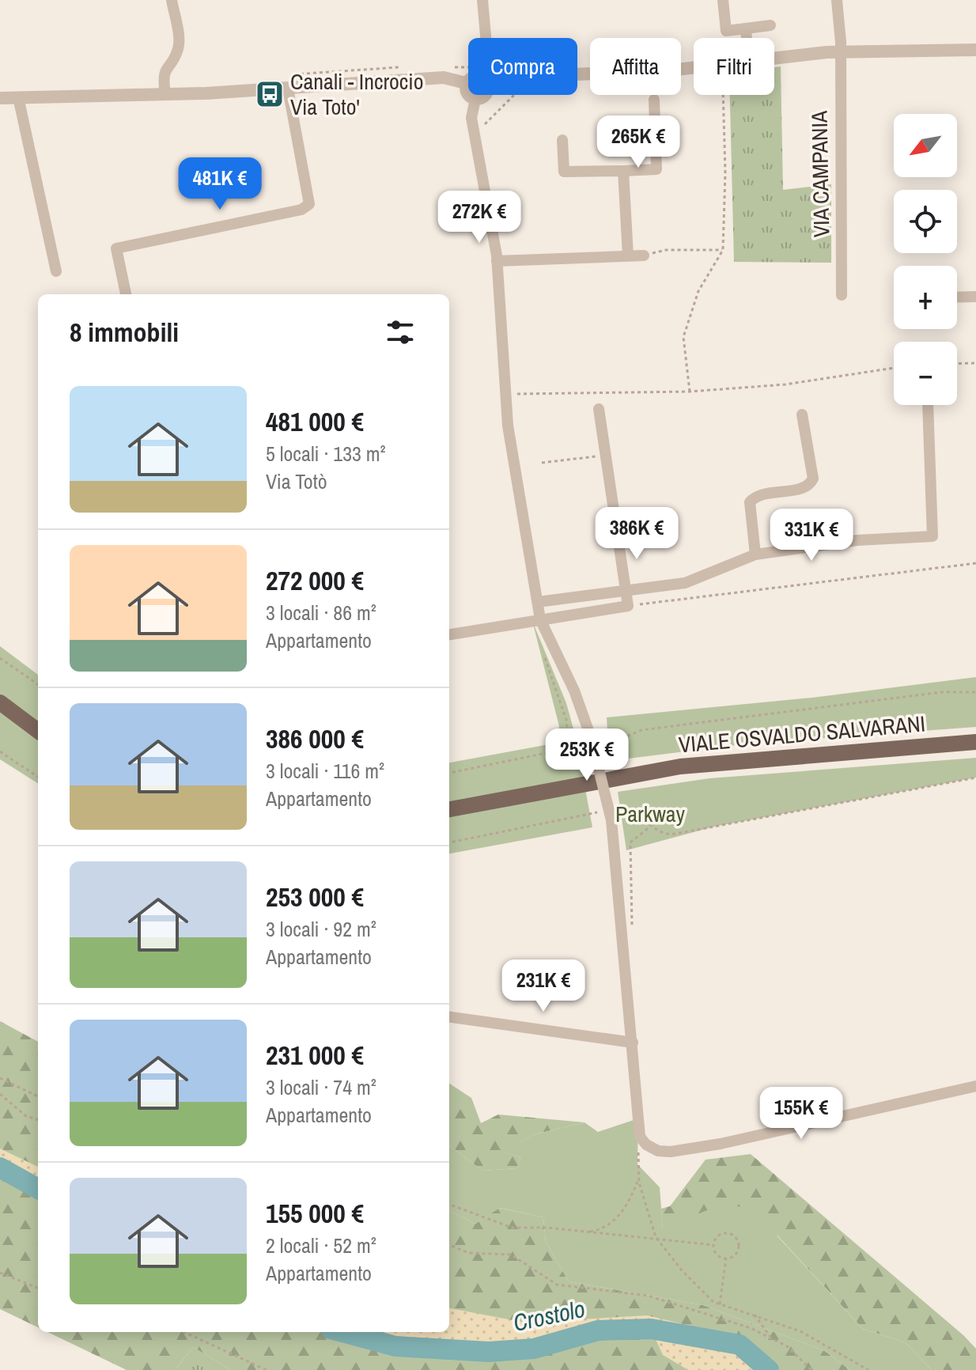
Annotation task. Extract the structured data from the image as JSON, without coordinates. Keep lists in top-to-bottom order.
{
  "streets": {
    "main road": ["VIALE OSVALDO SALVARANI"],
    "street": ["VIA CAMPANIA"]
  },
  "water": ["Crostolo"],
  "parks": ["Parkway"],
  "places": {
    "bus stop": ["Canali - Incrocio Via Toto'"]
  },
  "north": "bottom left",
  "page": {
    "chip": ["Compra", "Affitta", "Filtri"],
    "map_buttons": ["+", "−"],
    "price": [
      "265K €",
      "481K €",
      "272K €",
      "386K €",
      "331K €",
      "253K €",
      "231K €",
      "155K €"
    ],
    "heading": "8 immobili",
    "list": [
      {
        "name": "481 000 €",
        "note": "5 locali · 133 m² · Via Totò"
      },
      {
        "name": "272 000 €",
        "note": "3 locali · 86 m² · Appartamento"
      },
      {
        "name": "386 000 €",
        "note": "3 locali · 116 m² · Appartamento"
      },
      {
        "name": "253 000 €",
        "note": "3 locali · 92 m² · Appartamento"
      },
      {
        "name": "231 000 €",
        "note": "3 locali · 74 m² · Appartamento"
      },
      {
        "name": "155 000 €",
        "note": "2 locali · 52 m² · Appartamento"
      }
    ]
  }
}
